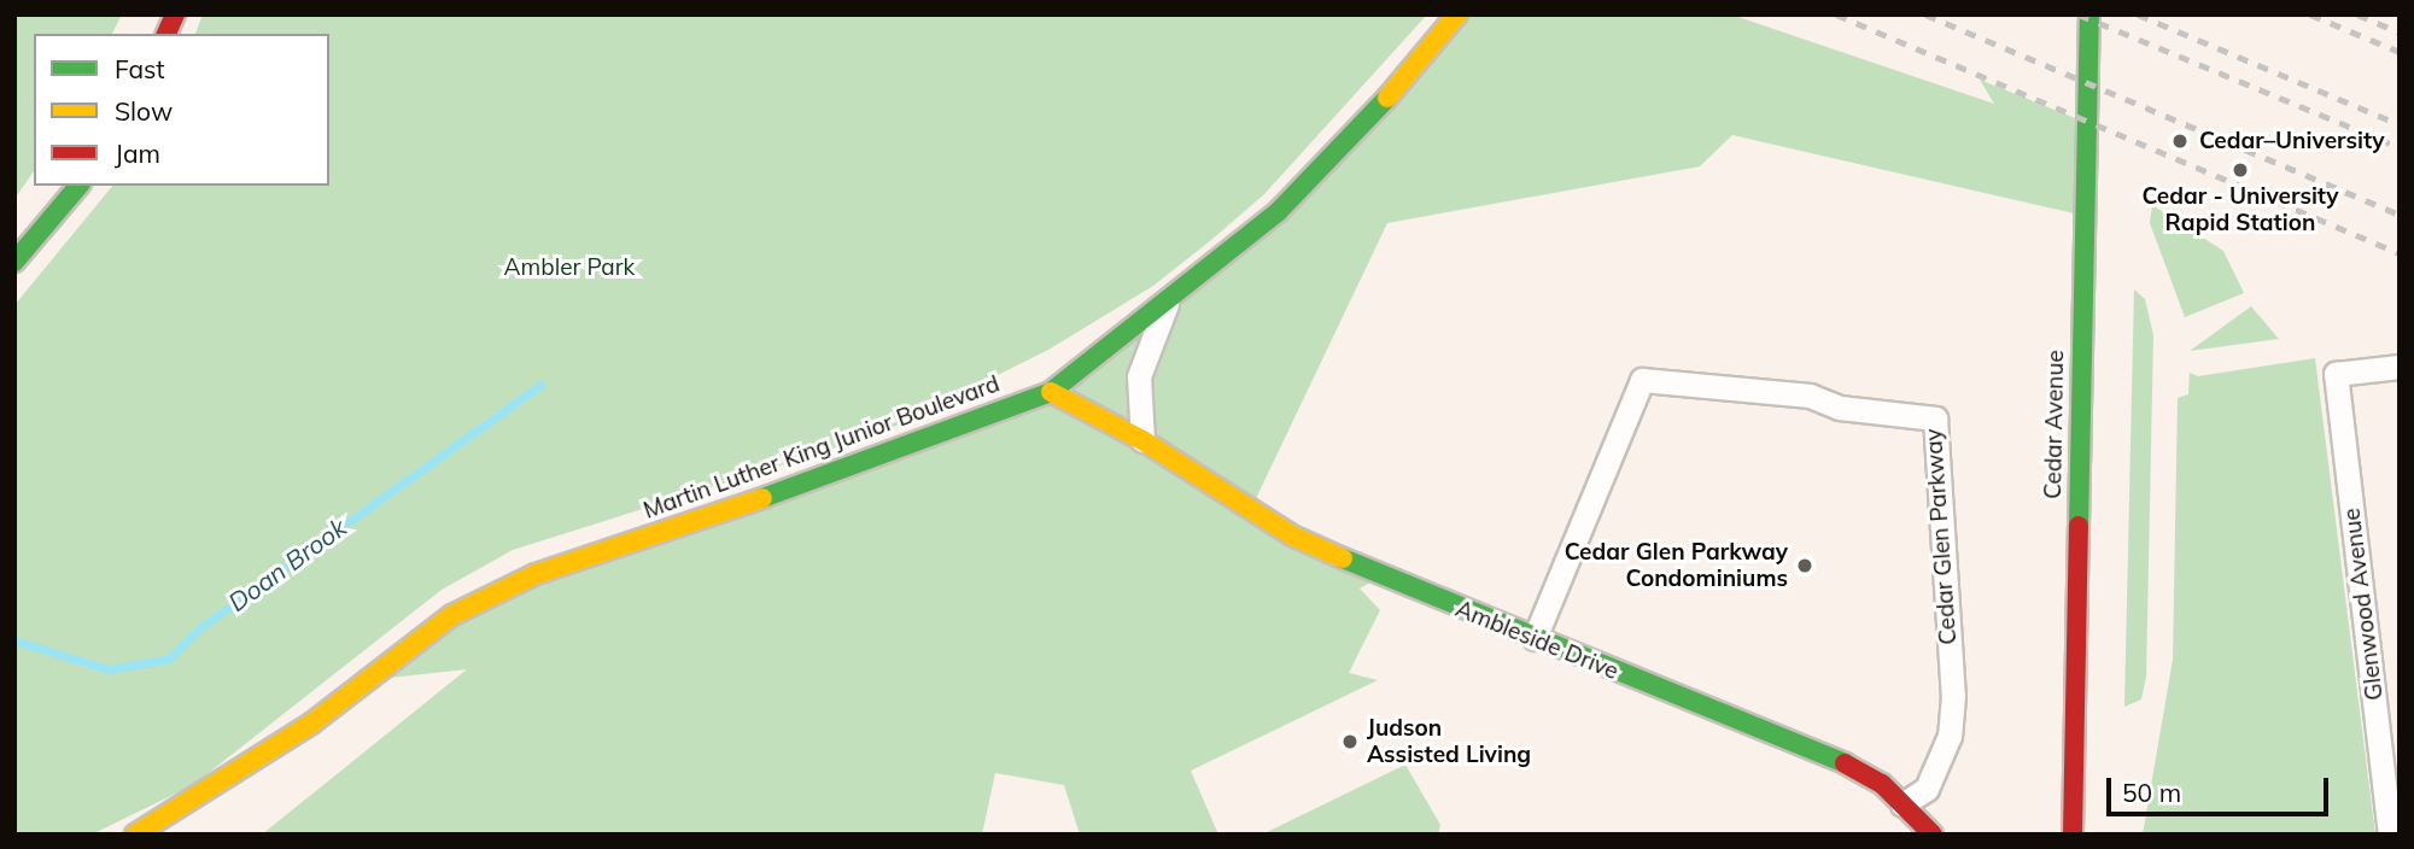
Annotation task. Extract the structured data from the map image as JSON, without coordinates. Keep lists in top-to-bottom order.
{
  "streets": {
    "main road": ["Cedar Avenue", "Martin Luther King Junior Boulevard", "Ambleside Drive"],
    "street": ["Cedar Glen Parkway", "Glenwood Avenue"]
  },
  "crossings": [
    ["Martin Luther King Junior Boulevard", "Ambleside Drive"],
    ["Cedar Glen Parkway", "Ambleside Drive"]
  ],
  "water": ["Doan Brook"],
  "parks": ["Ambler Park"],
  "places": [
    "Cedar–University",
    "Cedar - University Rapid Station",
    "Cedar Glen Parkway Condominiums",
    "Judson Assisted Living"
  ],
  "legend": ["Fast", "Slow", "Jam"],
  "scale_bar": "50 m"
}
